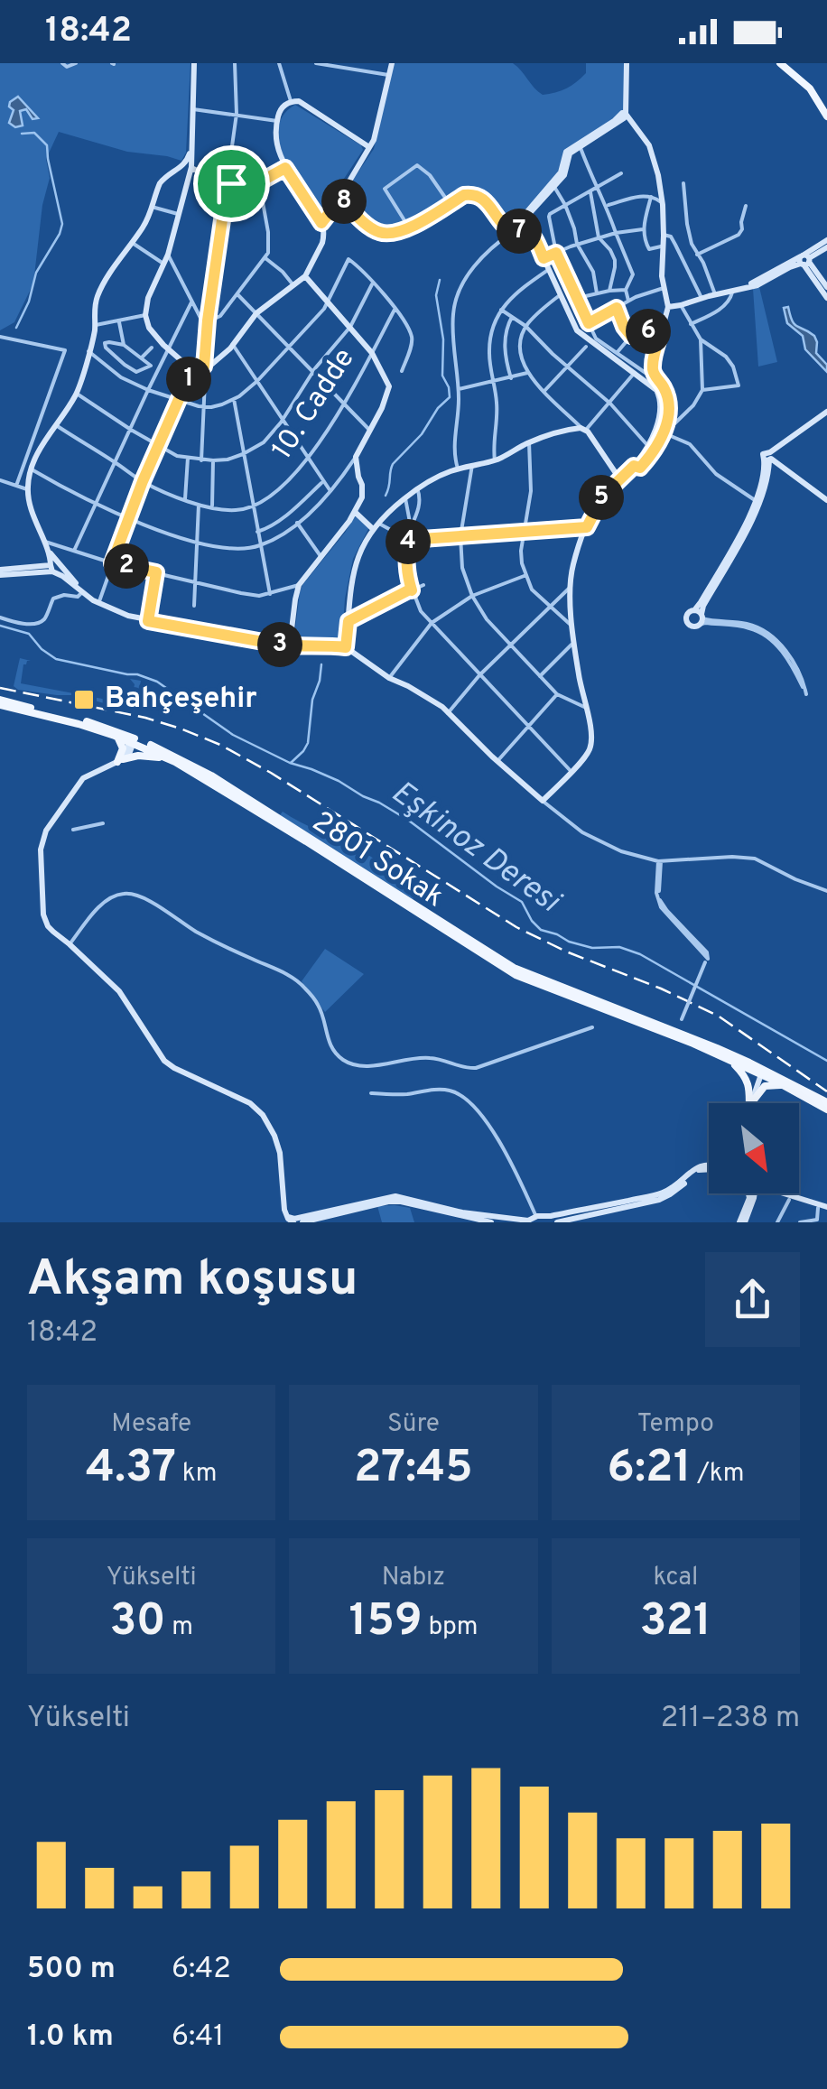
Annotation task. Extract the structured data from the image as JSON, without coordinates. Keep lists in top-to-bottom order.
{
  "streets": {
    "main road": ["2801 Sokak"],
    "street": ["10. Cadde"]
  },
  "water": ["Eşkinoz Deresi"],
  "places": {
    "transit": ["Bahçeşehir"]
  },
  "north": "bottom right",
  "page": {
    "status": "18:42",
    "pins": [
      "8",
      "7",
      "6",
      "1",
      "5",
      "4",
      "2",
      "3"
    ],
    "heading": ["Akşam koşusu", "18:42"],
    "stats": [
      ["Mesafe", "4.37 km"],
      ["Süre", "27:45"],
      ["Tempo", "6:21 /km"],
      ["Yükselti", "30 m"],
      ["Nabız", "159 bpm"],
      ["kcal", "321"]
    ],
    "chart": ["Yükselti", "211–238 m"],
    "list": [
      {
        "name": "500 m",
        "note": "6:42"
      },
      {
        "name": "1.0 km",
        "note": "6:41"
      }
    ]
  }
}
